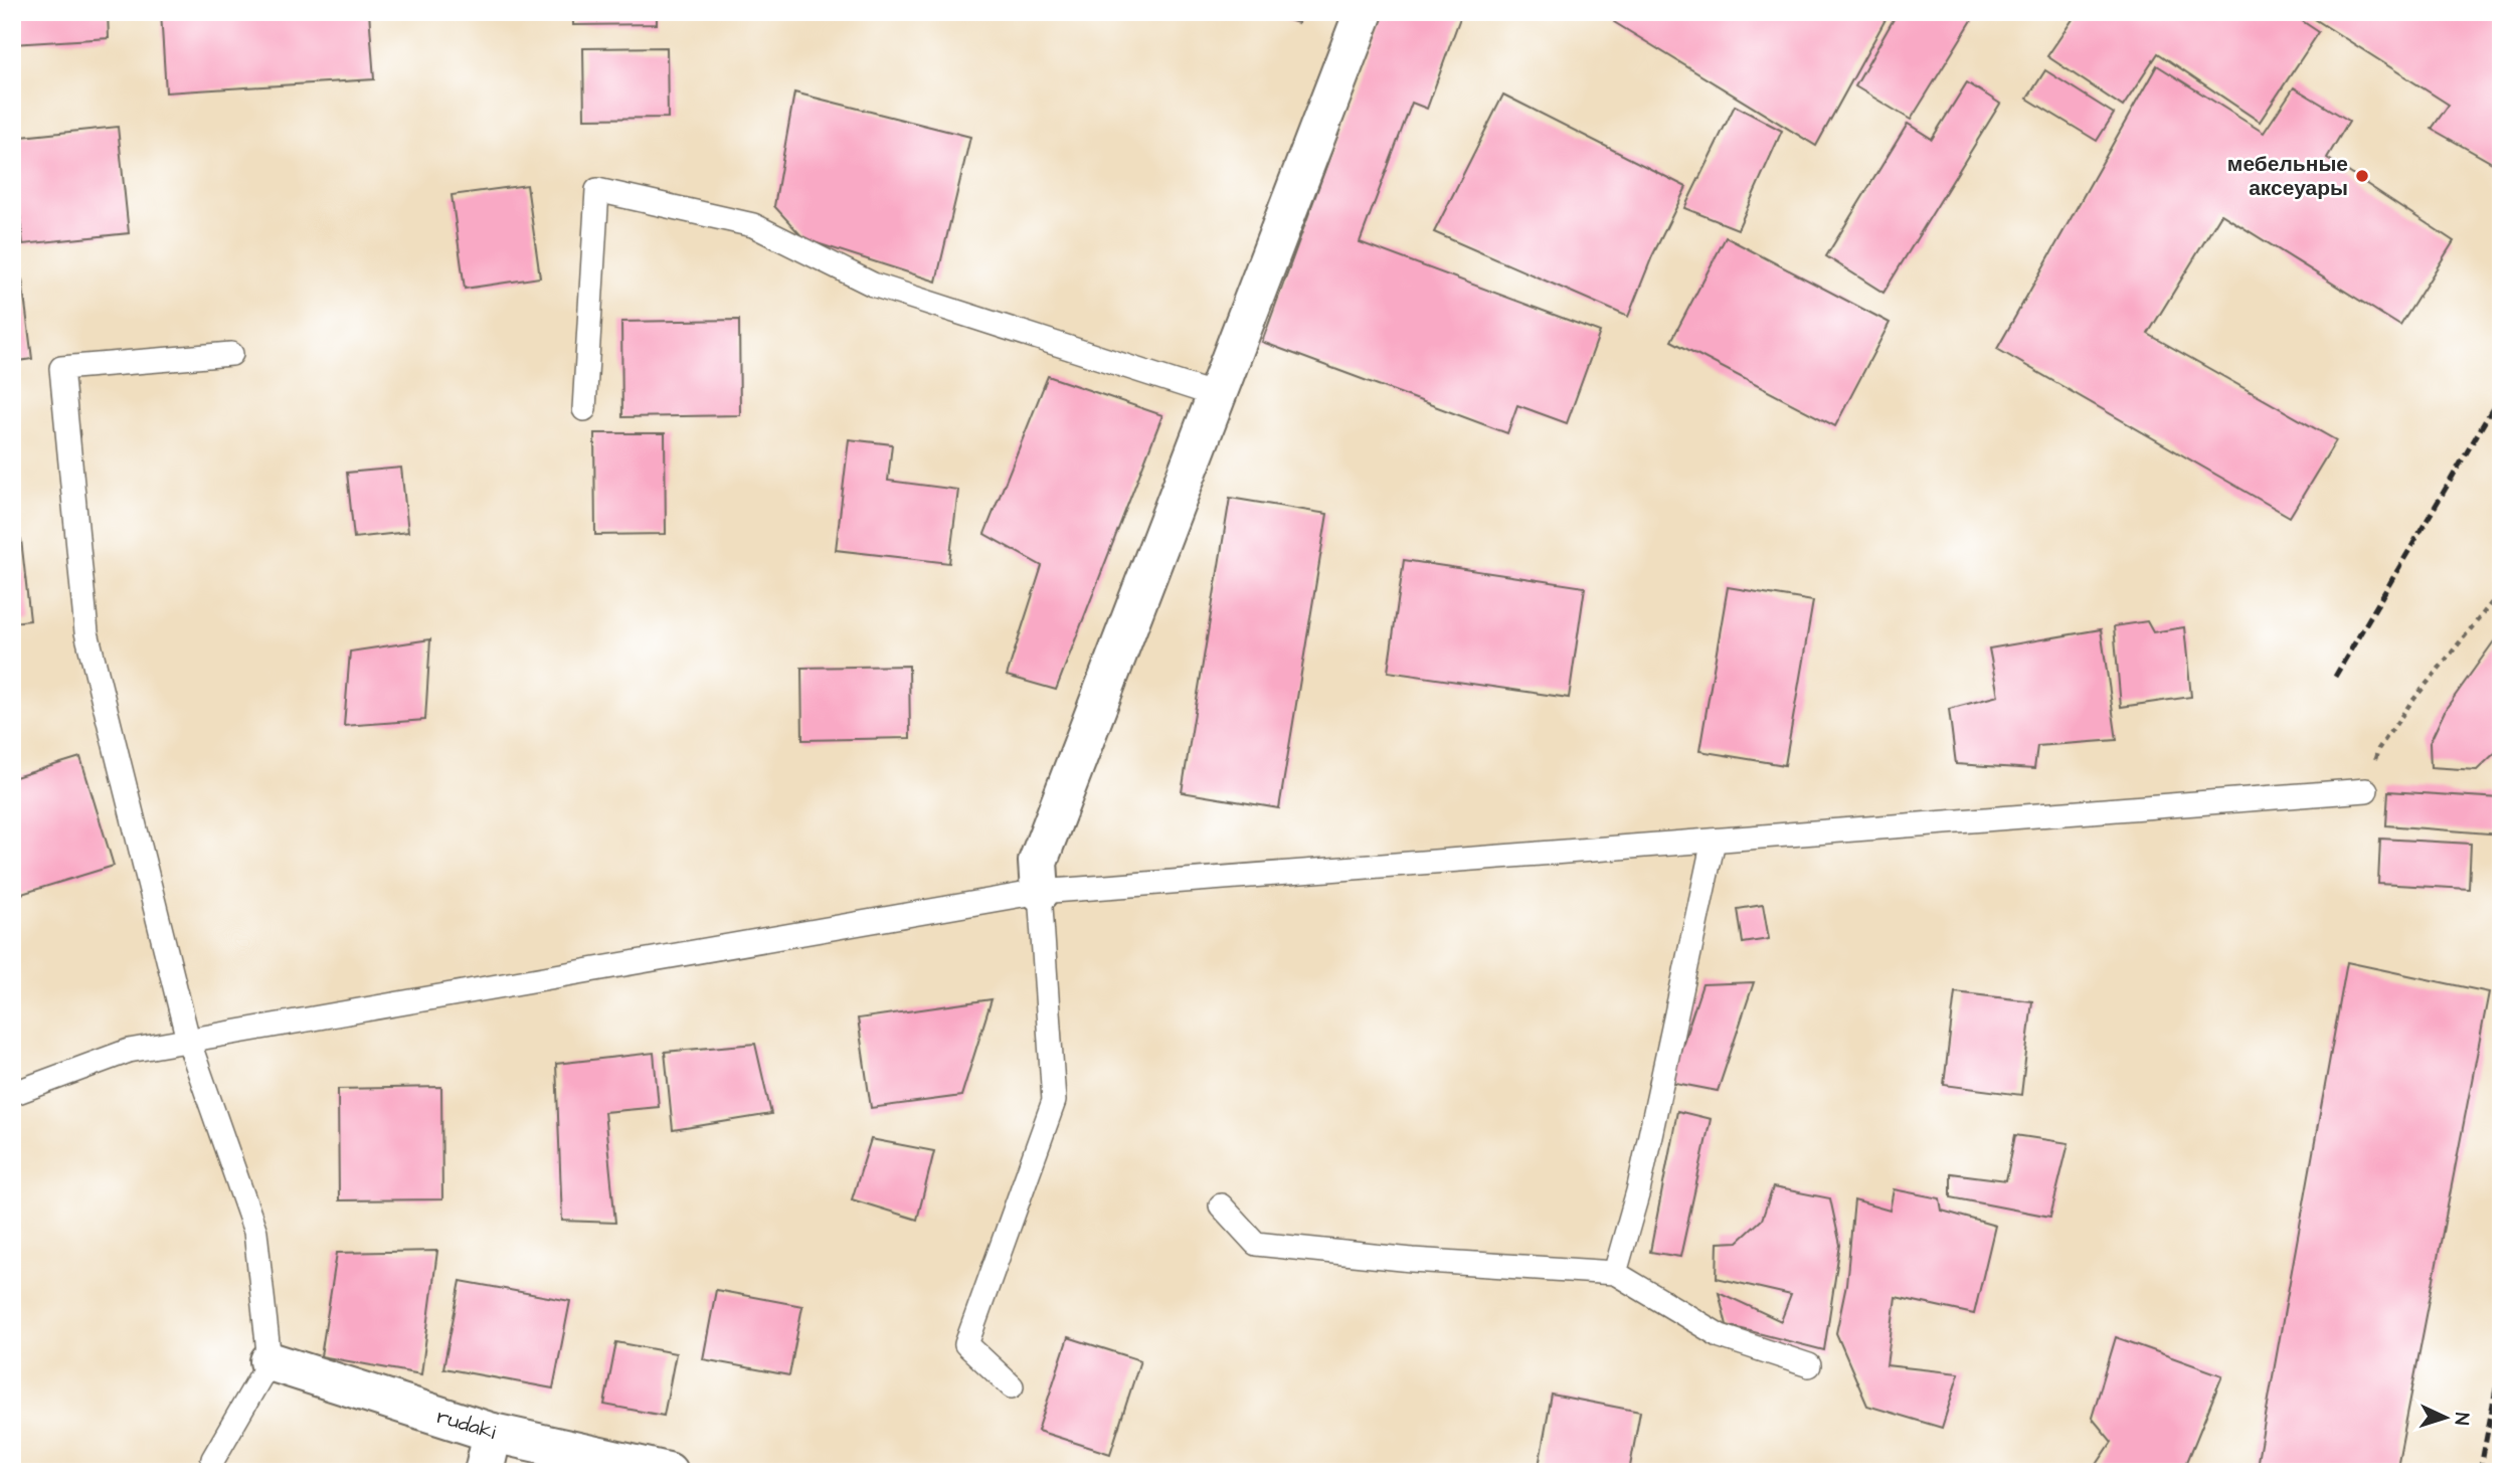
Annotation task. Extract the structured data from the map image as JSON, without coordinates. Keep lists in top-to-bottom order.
{
  "streets": {
    "street": ["rudaki"]
  },
  "places": ["мебельные аксеуары"],
  "north": "right"
}
